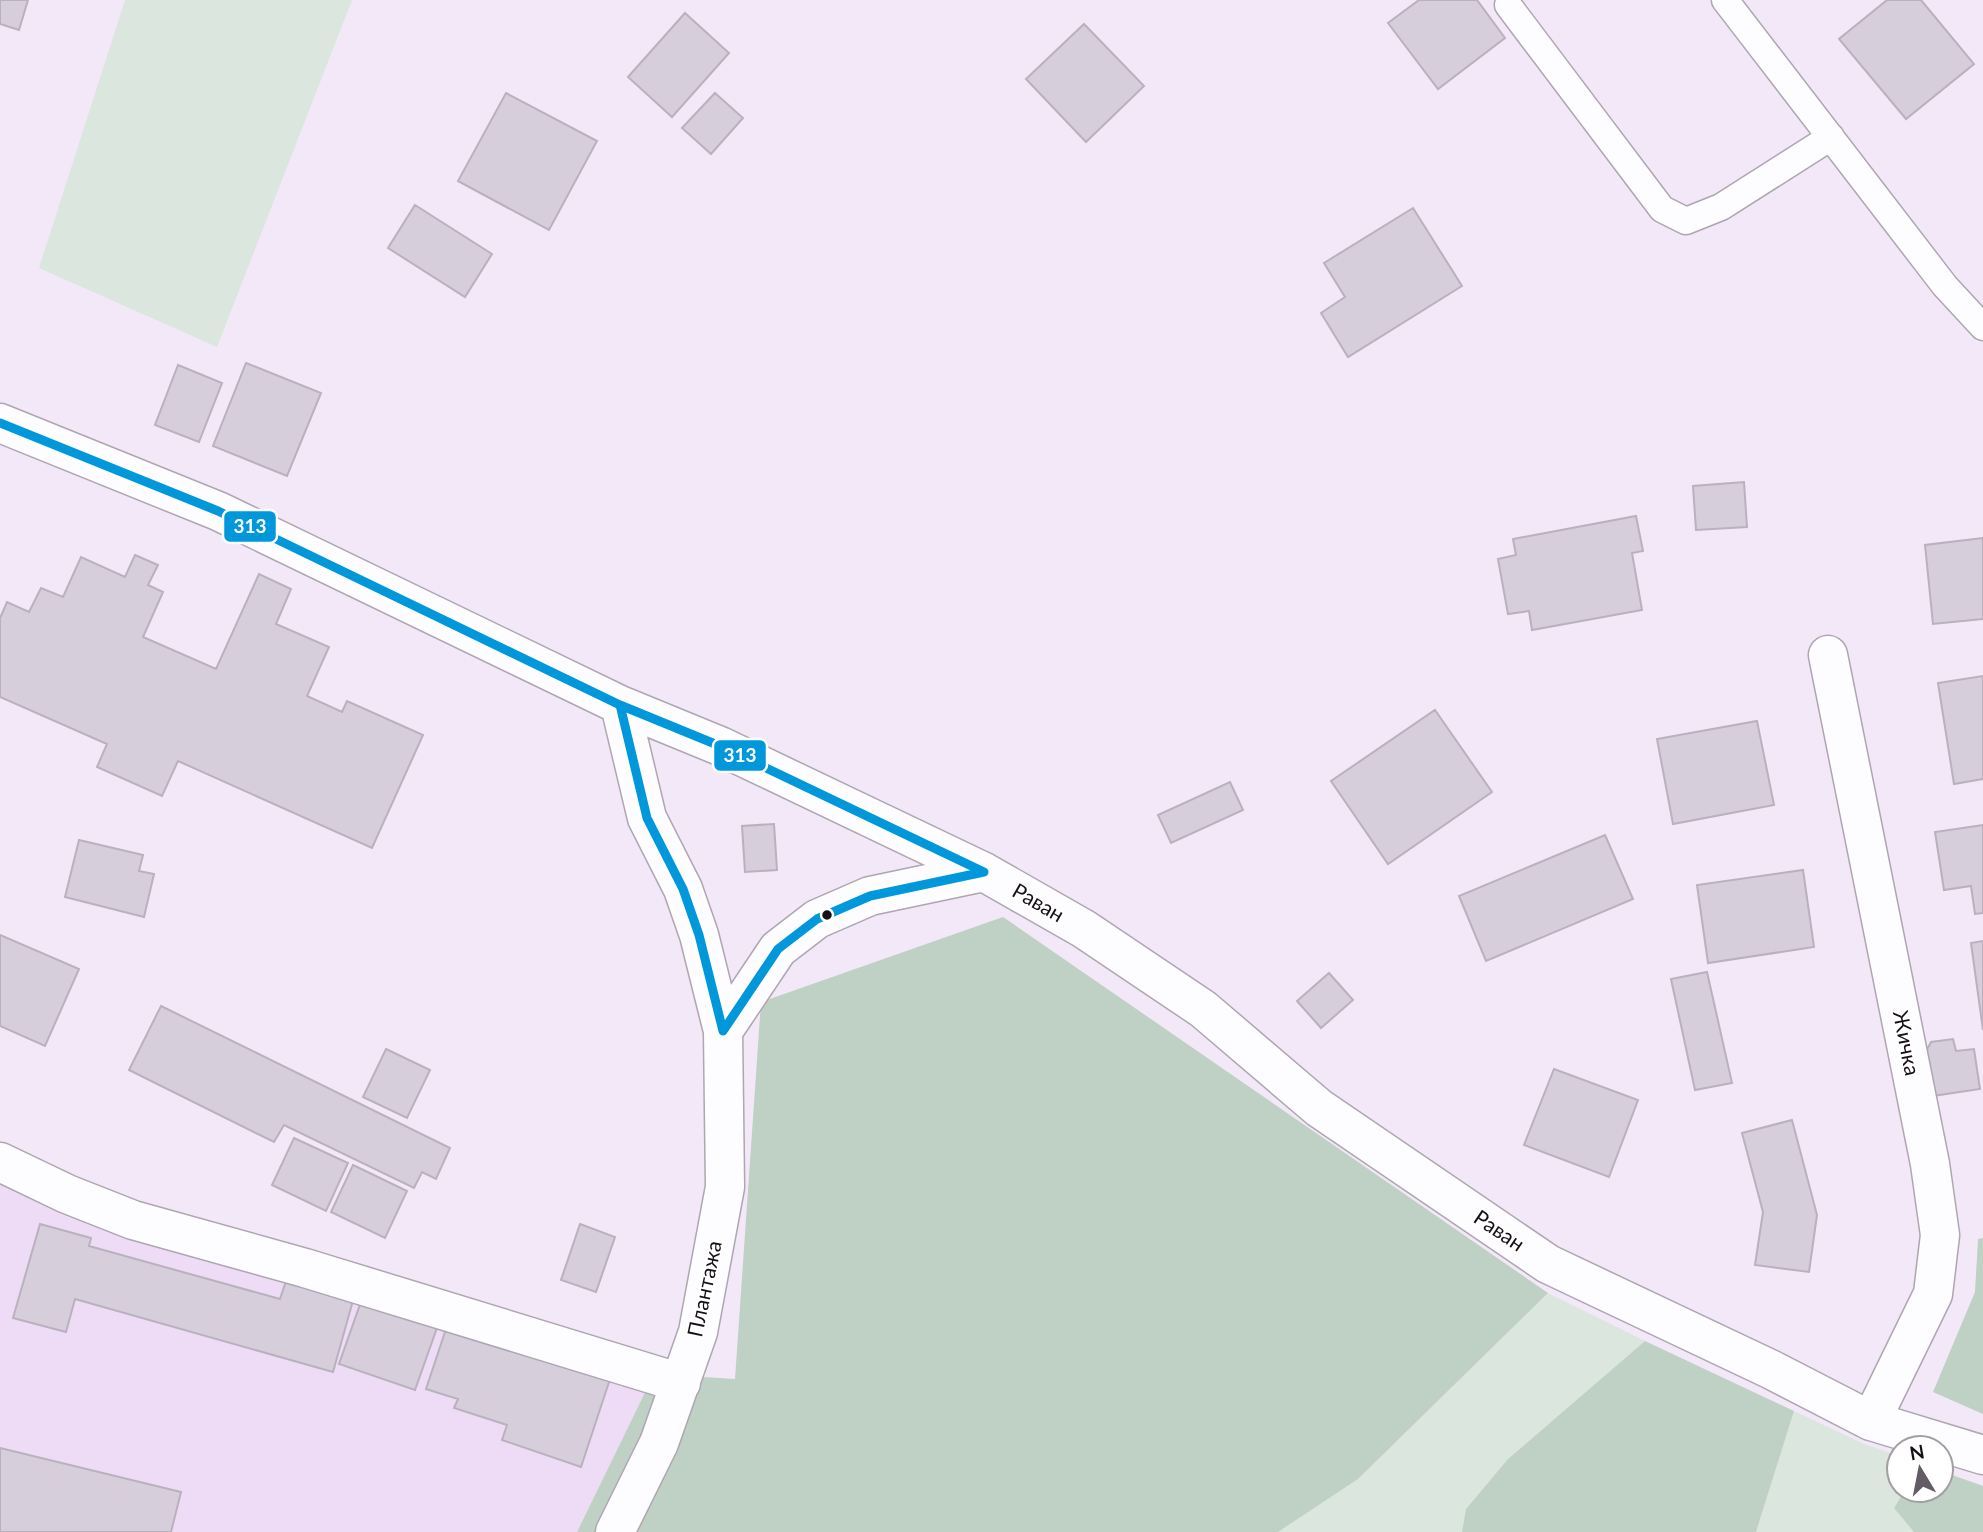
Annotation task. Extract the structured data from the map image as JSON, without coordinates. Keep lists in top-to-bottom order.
{
  "streets": {
    "street": ["Раван", "Жичка", "Плантажа"]
  },
  "crossings": [
    ["Раван", "Жичка"],
    ["Раван", "Плантажа"]
  ],
  "lines": ["transit line 313"],
  "north": "top"
}
